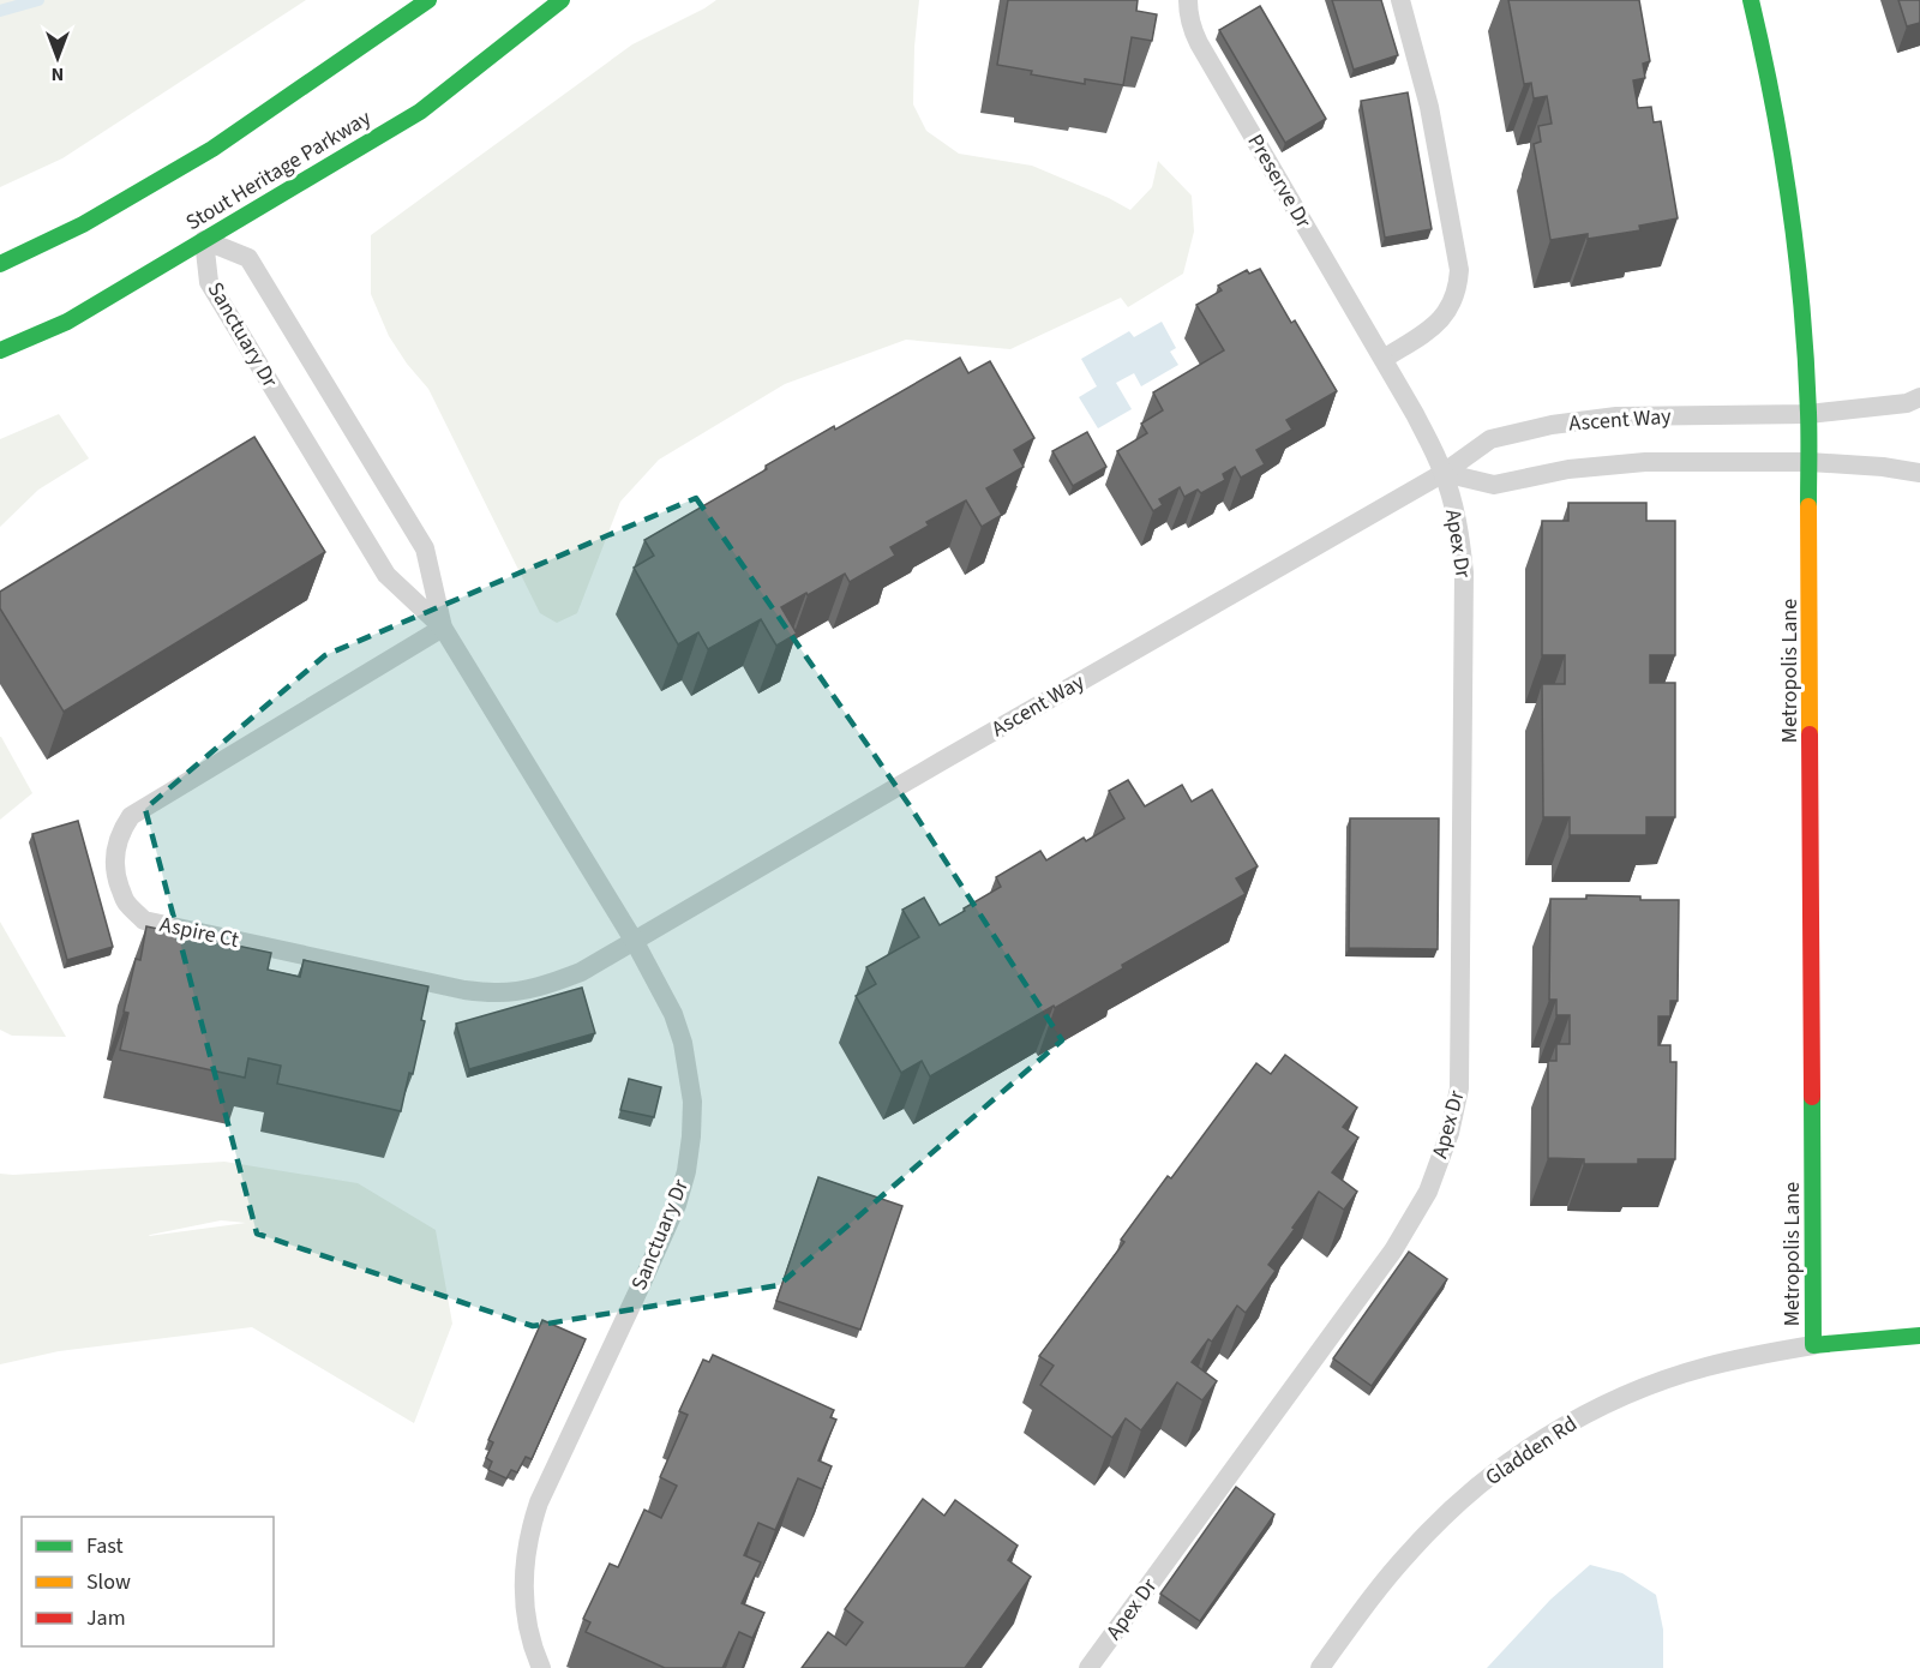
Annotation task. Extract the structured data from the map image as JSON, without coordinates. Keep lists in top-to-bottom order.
{
  "streets": {
    "street": ["Stout Heritage Parkway", "Metropolis Lane"],
    "lane": [
      "Preserve Dr",
      "Sanctuary Dr",
      "Ascent Way",
      "Apex Dr",
      "Aspire Ct",
      "Gladden Rd"
    ]
  },
  "crossings": [
    ["Stout Heritage Parkway", "Sanctuary Dr"],
    ["Preserve Dr", "Ascent Way"],
    ["Preserve Dr", "Apex Dr"],
    ["Sanctuary Dr", "Ascent Way"],
    ["Sanctuary Dr", "Aspire Ct"],
    ["Ascent Way", "Apex Dr"],
    ["Ascent Way", "Metropolis Lane"],
    ["Ascent Way", "Aspire Ct"],
    ["Metropolis Lane", "Gladden Rd"]
  ],
  "legend": ["Fast", "Slow", "Jam"],
  "north": "bottom"
}
